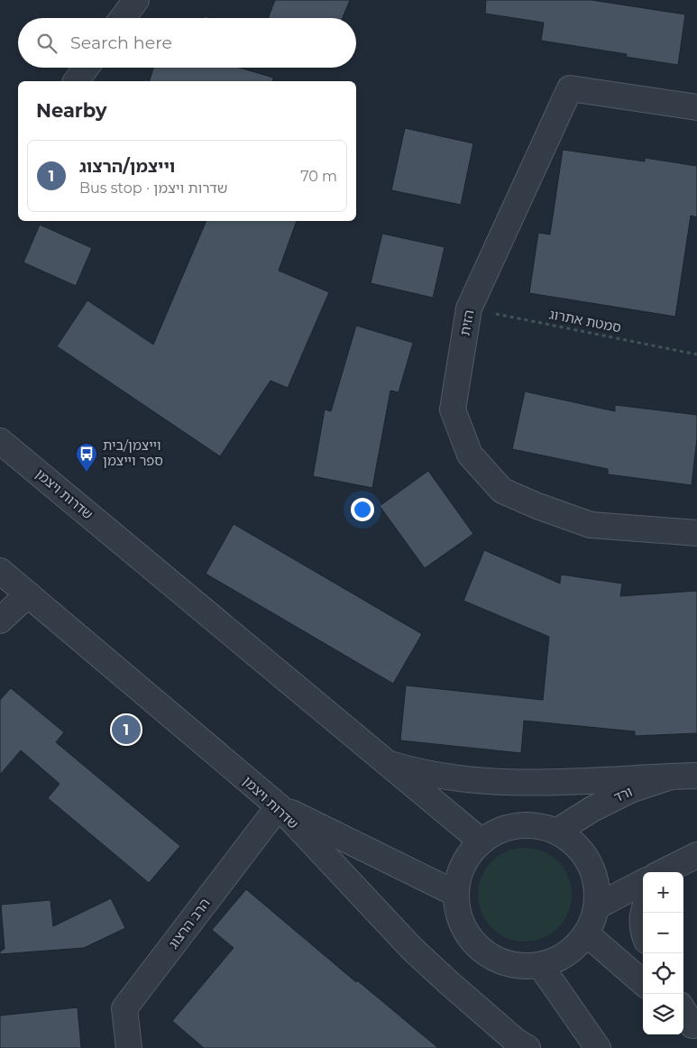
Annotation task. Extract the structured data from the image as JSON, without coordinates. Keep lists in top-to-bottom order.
{
  "streets": {
    "street": [
      "הזית",
      "שדרות ויצמן",
      "ורד",
      "הרב הרצוג"
    ],
    "path": ["סמטת אתרוג"]
  },
  "crossings": [
    ["סמטת אתרוג", "הזית"],
    ["שדרות ויצמן", "ורד"],
    ["שדרות ויצמן", "הרב הרצוג"]
  ],
  "places": {
    "bus stop": ["וייצמן/בית ספר וייצמן"]
  },
  "page": {
    "search": "Search here",
    "heading": "Nearby",
    "list": [
      {
        "mark": "1",
        "name": "וייצמן/הרצוג",
        "note": "Bus stop · שדרות ויצמן",
        "value": "70 m"
      }
    ],
    "pins": "1",
    "map_buttons": ["+", "−"]
  }
}
